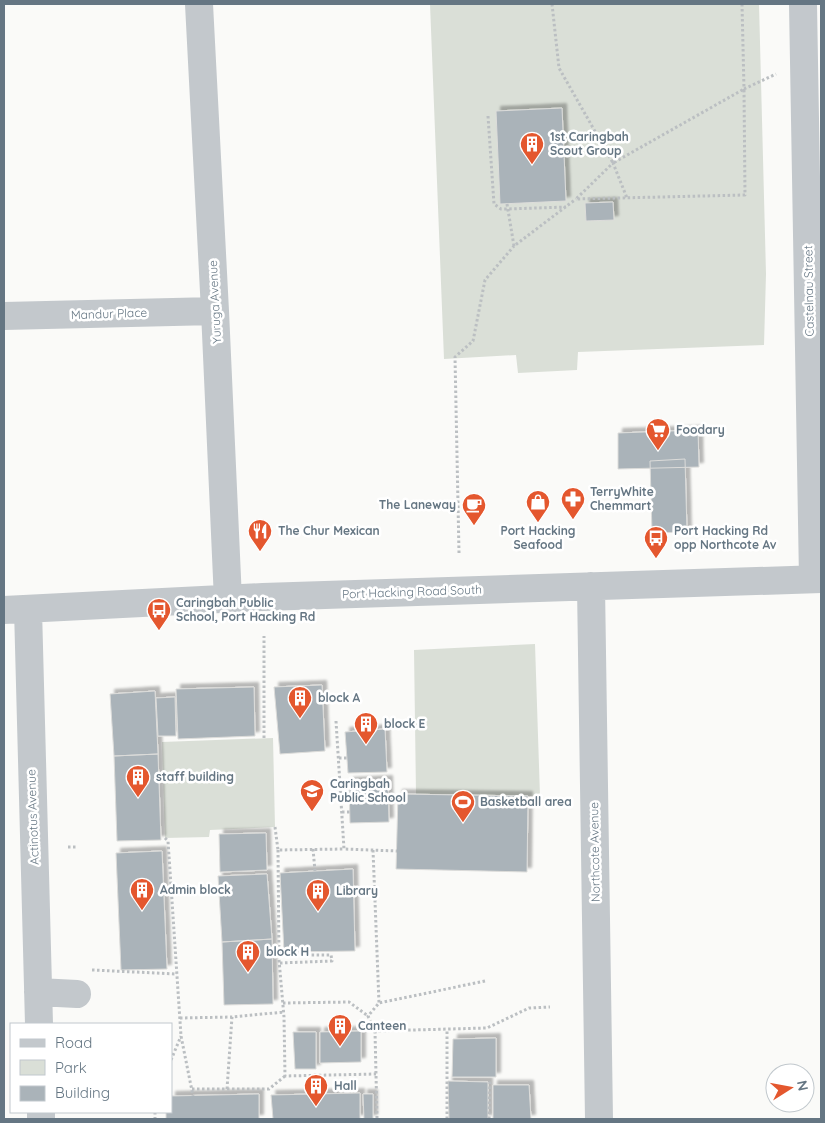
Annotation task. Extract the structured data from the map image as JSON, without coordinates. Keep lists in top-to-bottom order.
{
  "streets": {
    "street": [
      "Castelnau Street",
      "Yuruga Avenue",
      "Mandur Place",
      "Port Hacking Road South",
      "Actinotus Avenue",
      "Northcote Avenue"
    ]
  },
  "crossings": [
    ["Castelnau Street", "Port Hacking Road South"],
    ["Yuruga Avenue", "Mandur Place"],
    ["Yuruga Avenue", "Port Hacking Road South"],
    ["Port Hacking Road South", "Actinotus Avenue"],
    ["Port Hacking Road South", "Northcote Avenue"]
  ],
  "places": {
    "building": [
      "1st Caringbah Scout Group",
      "block A",
      "block E",
      "staff building",
      "Admin block",
      "Library",
      "block H",
      "Canteen",
      "Hall"
    ],
    "supermarket": ["Foodary"],
    "pharmacy": ["TerryWhite Chemmart"],
    "shop": ["Port Hacking Seafood"],
    "cafe": ["The Laneway"],
    "restaurant": ["The Chur Mexican"],
    "bus stop": ["Port Hacking Rd opp Northcote Av", "Caringbah Public School, Port Hacking Rd"],
    "school or university": ["Caringbah Public School"],
    "sports": ["Basketball area"]
  },
  "legend": ["Road", "Park", "Building"],
  "north": "right"
}
